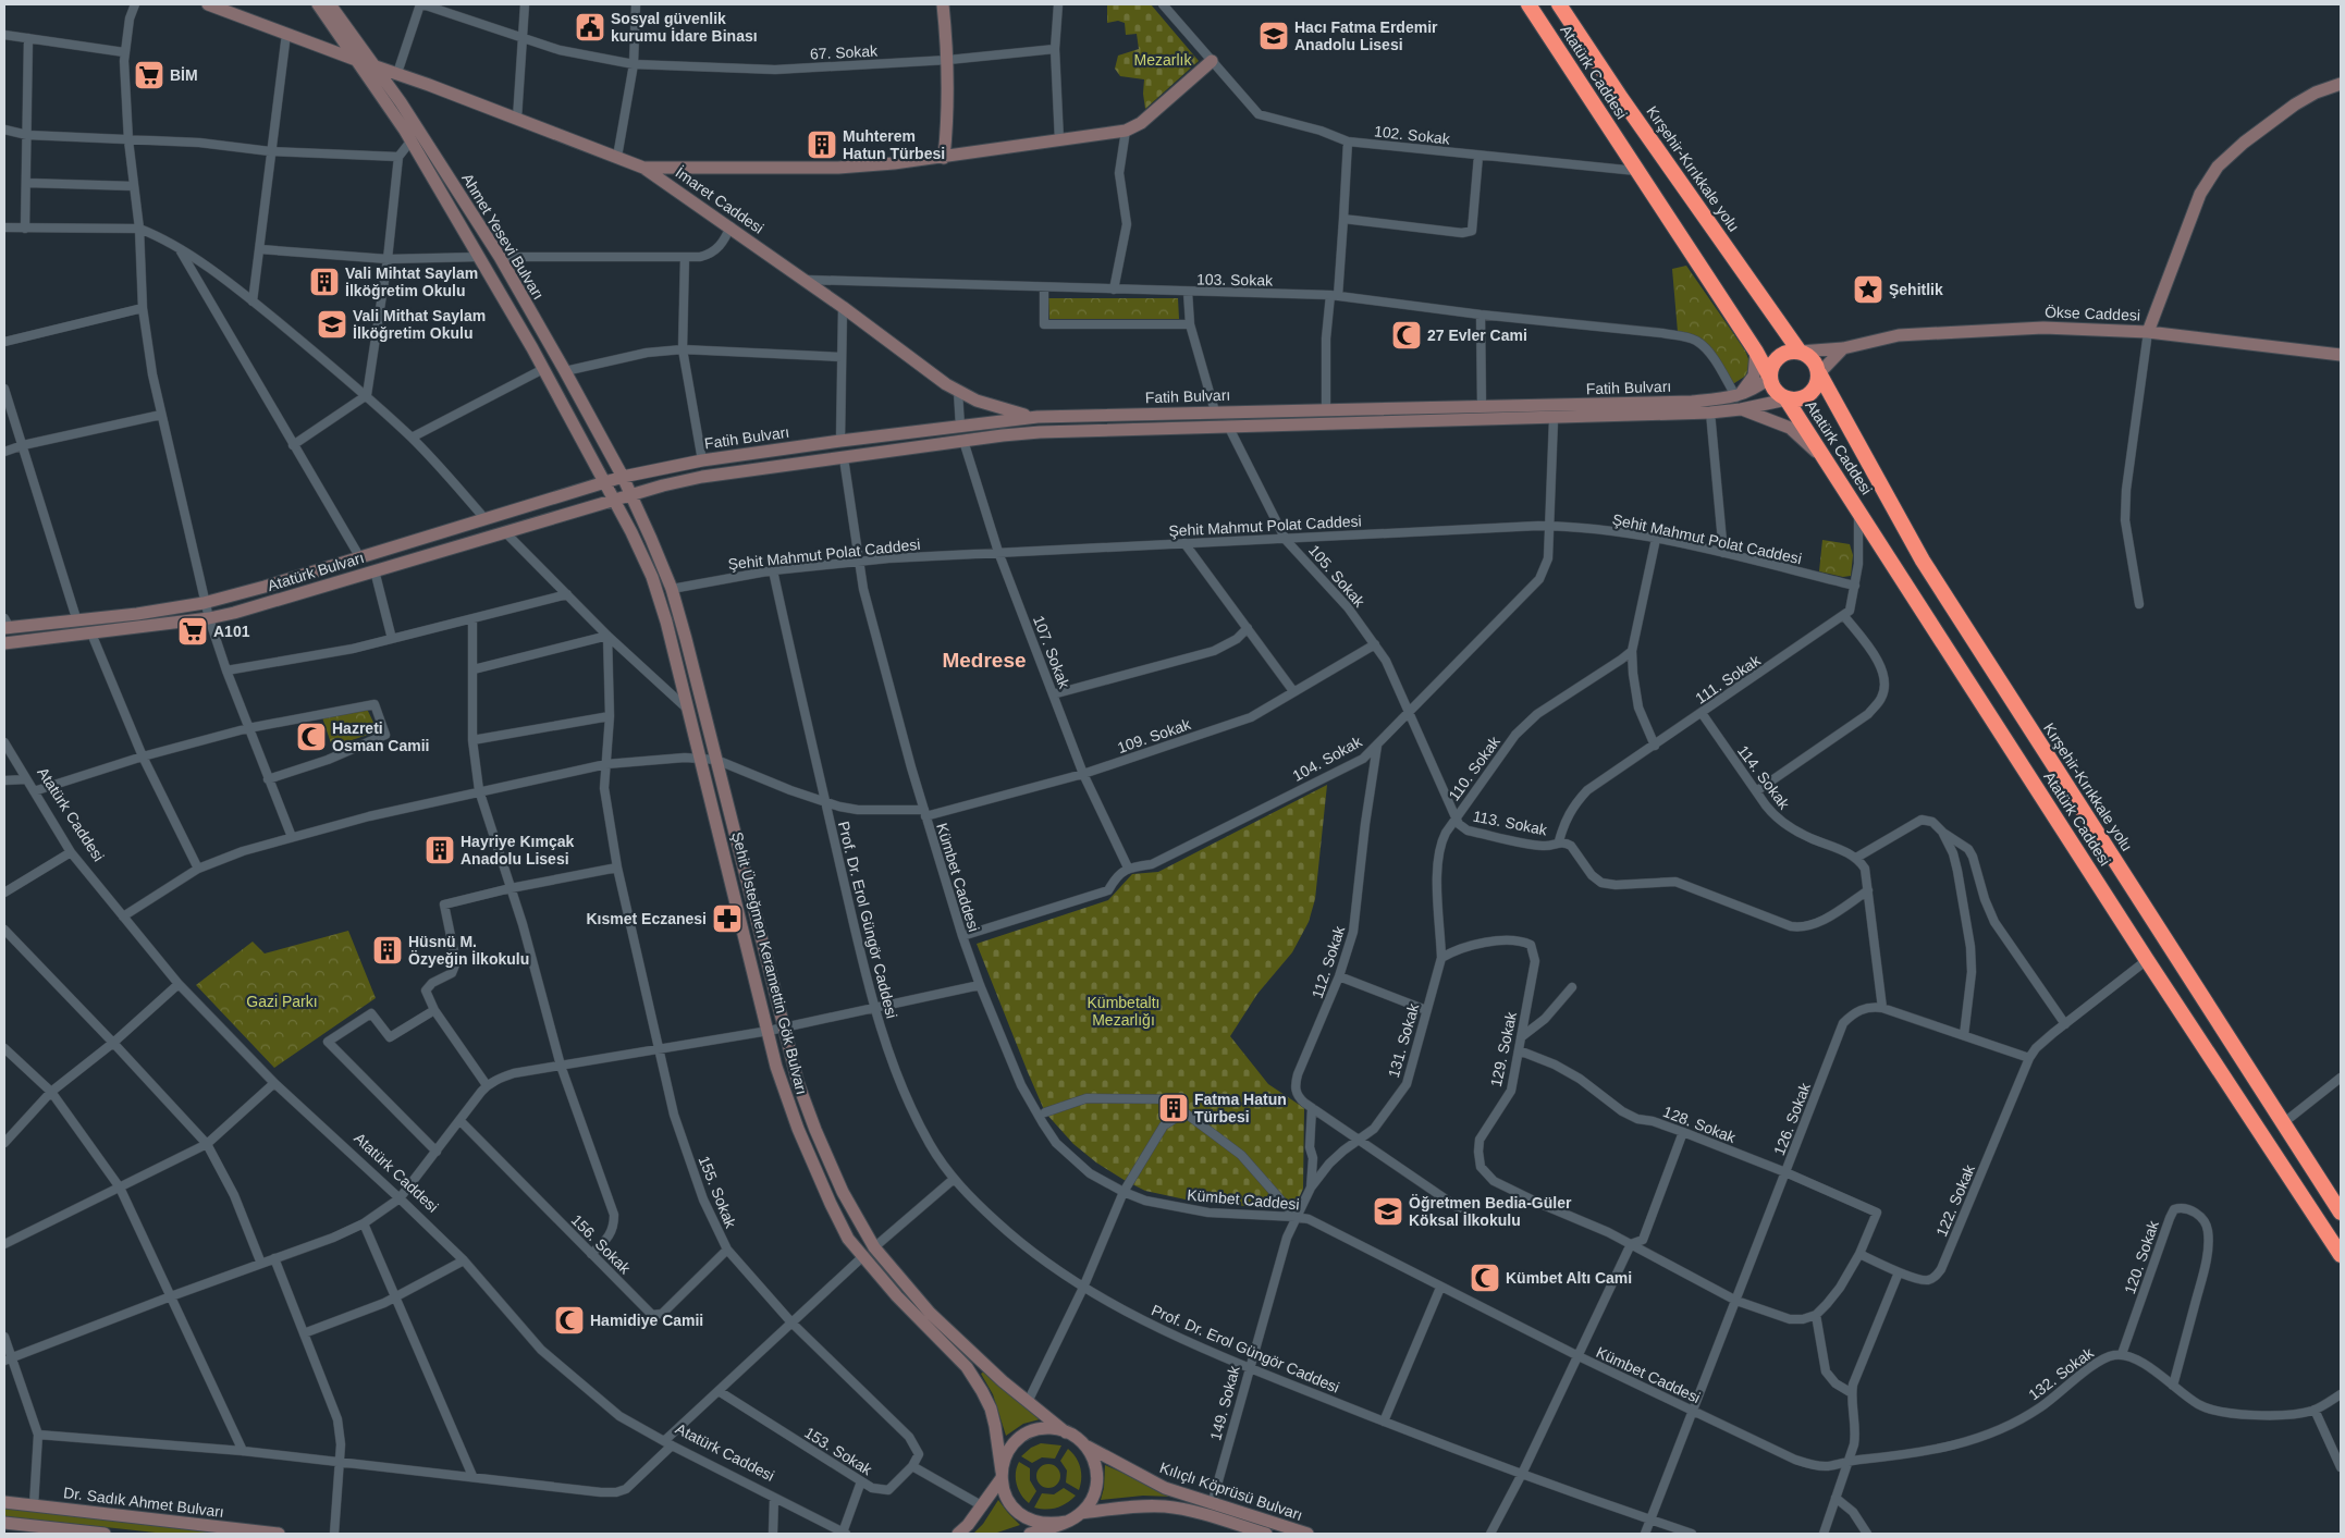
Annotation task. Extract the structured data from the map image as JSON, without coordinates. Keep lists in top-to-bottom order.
{
  "streets": {
    "highway": ["Atatürk Caddesi", "Kırşehir-Kırıkkale yolu"],
    "main road": [
      "İmaret Caddesi",
      "Ahmet Yesevi Bulvarı",
      "Ökse Caddesi",
      "Fatih Bulvarı",
      "Atatürk Bulvarı",
      "Şehit Üsteğmen Keramettin Gök Bulvarı",
      "Kılıçlı Köprüsü Bulvarı",
      "Dr. Sadık Ahmet Bulvarı"
    ],
    "street": [
      "67. Sokak",
      "102. Sokak",
      "103. Sokak",
      "Şehit Mahmut Polat Caddesi",
      "105. Sokak",
      "107. Sokak",
      "111. Sokak",
      "109. Sokak",
      "104. Sokak",
      "110. Sokak",
      "114. Sokak",
      "113. Sokak",
      "Kümbet Caddesi",
      "Prof. Dr. Erol Güngör Caddesi",
      "112. Sokak",
      "131. Sokak",
      "129. Sokak",
      "126. Sokak",
      "128. Sokak",
      "155. Sokak",
      "122. Sokak",
      "156. Sokak",
      "120. Sokak",
      "132. Sokak",
      "149. Sokak",
      "153. Sokak"
    ]
  },
  "crossings": [
    ["Atatürk Caddesi", "102. Sokak"],
    ["Atatürk Caddesi", "Kırşehir-Kırıkkale yolu"],
    ["Atatürk Caddesi", "Ökse Caddesi"],
    ["Atatürk Caddesi", "Fatih Bulvarı"],
    ["Atatürk Caddesi", "109. Sokak"],
    ["Kırşehir-Kırıkkale yolu", "Ökse Caddesi"],
    ["Kırşehir-Kırıkkale yolu", "Fatih Bulvarı"],
    ["İmaret Caddesi", "Ahmet Yesevi Bulvarı"],
    ["İmaret Caddesi", "103. Sokak"],
    ["İmaret Caddesi", "Fatih Bulvarı"],
    ["Ahmet Yesevi Bulvarı", "Fatih Bulvarı"],
    ["Ahmet Yesevi Bulvarı", "Atatürk Bulvarı"],
    ["Ahmet Yesevi Bulvarı", "Şehit Üsteğmen Keramettin Gök Bulvarı"],
    ["103. Sokak", "Fatih Bulvarı"],
    ["Ökse Caddesi", "Fatih Bulvarı"],
    ["Fatih Bulvarı", "Atatürk Bulvarı"],
    ["Fatih Bulvarı", "105. Sokak"],
    ["Fatih Bulvarı", "107. Sokak"],
    ["Fatih Bulvarı", "104. Sokak"],
    ["Fatih Bulvarı", "Kümbet Caddesi"],
    ["Fatih Bulvarı", "Şehit Üsteğmen Keramettin Gök Bulvarı"],
    ["Şehit Mahmut Polat Caddesi", "105. Sokak"],
    ["Şehit Mahmut Polat Caddesi", "107. Sokak"],
    ["Şehit Mahmut Polat Caddesi", "104. Sokak"],
    ["Şehit Mahmut Polat Caddesi", "Kümbet Caddesi"],
    ["Şehit Mahmut Polat Caddesi", "Prof. Dr. Erol Güngör Caddesi"],
    ["Şehit Mahmut Polat Caddesi", "Şehit Üsteğmen Keramettin Gök Bulvarı"],
    ["Atatürk Bulvarı", "Şehit Üsteğmen Keramettin Gök Bulvarı"],
    ["105. Sokak", "109. Sokak"],
    ["105. Sokak", "104. Sokak"],
    ["105. Sokak", "113. Sokak"],
    ["107. Sokak", "109. Sokak"],
    ["107. Sokak", "104. Sokak"],
    ["111. Sokak", "114. Sokak"],
    ["111. Sokak", "113. Sokak"],
    ["109. Sokak", "Kümbet Caddesi"],
    ["109. Sokak", "Prof. Dr. Erol Güngör Caddesi"],
    ["109. Sokak", "Şehit Üsteğmen Keramettin Gök Bulvarı"],
    ["109. Sokak", "155. Sokak"],
    ["104. Sokak", "113. Sokak"],
    ["104. Sokak", "112. Sokak"],
    ["110. Sokak", "113. Sokak"],
    ["110. Sokak", "131. Sokak"],
    ["110. Sokak", "129. Sokak"],
    ["Kümbet Caddesi", "126. Sokak"],
    ["Kümbet Caddesi", "132. Sokak"],
    ["Kümbet Caddesi", "149. Sokak"],
    ["Prof. Dr. Erol Güngör Caddesi", "126. Sokak"],
    ["Prof. Dr. Erol Güngör Caddesi", "149. Sokak"],
    ["112. Sokak", "131. Sokak"],
    ["Şehit Üsteğmen Keramettin Gök Bulvarı", "Kılıçlı Köprüsü Bulvarı"],
    ["131. Sokak", "129. Sokak"],
    ["129. Sokak", "126. Sokak"],
    ["129. Sokak", "128. Sokak"],
    ["126. Sokak", "128. Sokak"],
    ["126. Sokak", "122. Sokak"],
    ["128. Sokak", "122. Sokak"],
    ["155. Sokak", "156. Sokak"],
    ["120. Sokak", "132. Sokak"],
    ["149. Sokak", "Kılıçlı Köprüsü Bulvarı"]
  ],
  "districts": ["Medrese"],
  "parks": ["Mezarlık", "Gazi Parkı", "Kümbetaltı Mezarlığı"],
  "places": {
    "public building": ["Sosyal güvenlik kurumu İdare Binası"],
    "school or university": ["Hacı Fatma Erdemir Anadolu Lisesi", "Vali Mithat Saylam İlköğretim Okulu", "Öğretmen Bedia-Güler Köksal İlkokulu"],
    "supermarket": ["BİM", "A101"],
    "building": [
      "Muhterem Hatun Türbesi",
      "Vali Mihtat Saylam İlköğretim Okulu",
      "Hayriye Kımçak Anadolu Lisesi",
      "Hüsnü M. Özyeğin İlkokulu",
      "Fatma Hatun Türbesi"
    ],
    "place": ["Şehitlik"],
    "mosque": [
      "27 Evler Cami",
      "Hazreti Osman Camii",
      "Kümbet Altı Cami",
      "Hamidiye Camii"
    ],
    "pharmacy": ["Kısmet Eczanesi"]
  }
}
